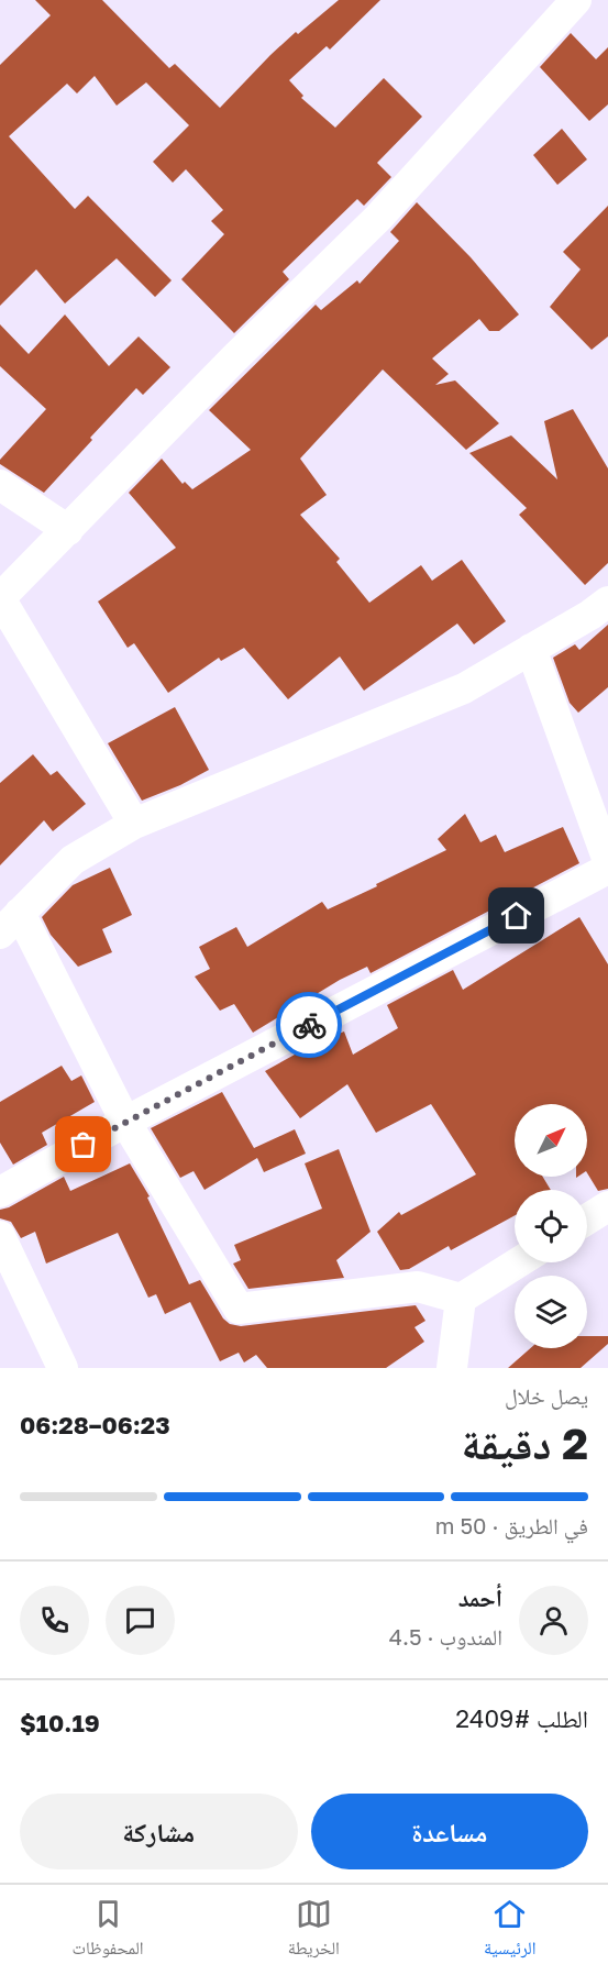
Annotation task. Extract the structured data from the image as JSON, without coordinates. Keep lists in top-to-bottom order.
{
  "north": "top right",
  "page": {
    "heading": ["2 دقيقة", "يصل خلال", "06:23–06:28"],
    "panel": [
      "أحمد",
      "المندوب · 4.5",
      "الطلب #2409",
      "$10.19"
    ],
    "bar": "في الطريق · 50 m",
    "buttons": ["مساعدة", "مشاركة"],
    "tabs": ["الرئيسية", "الخريطة", "المحفوظات"]
  }
}
